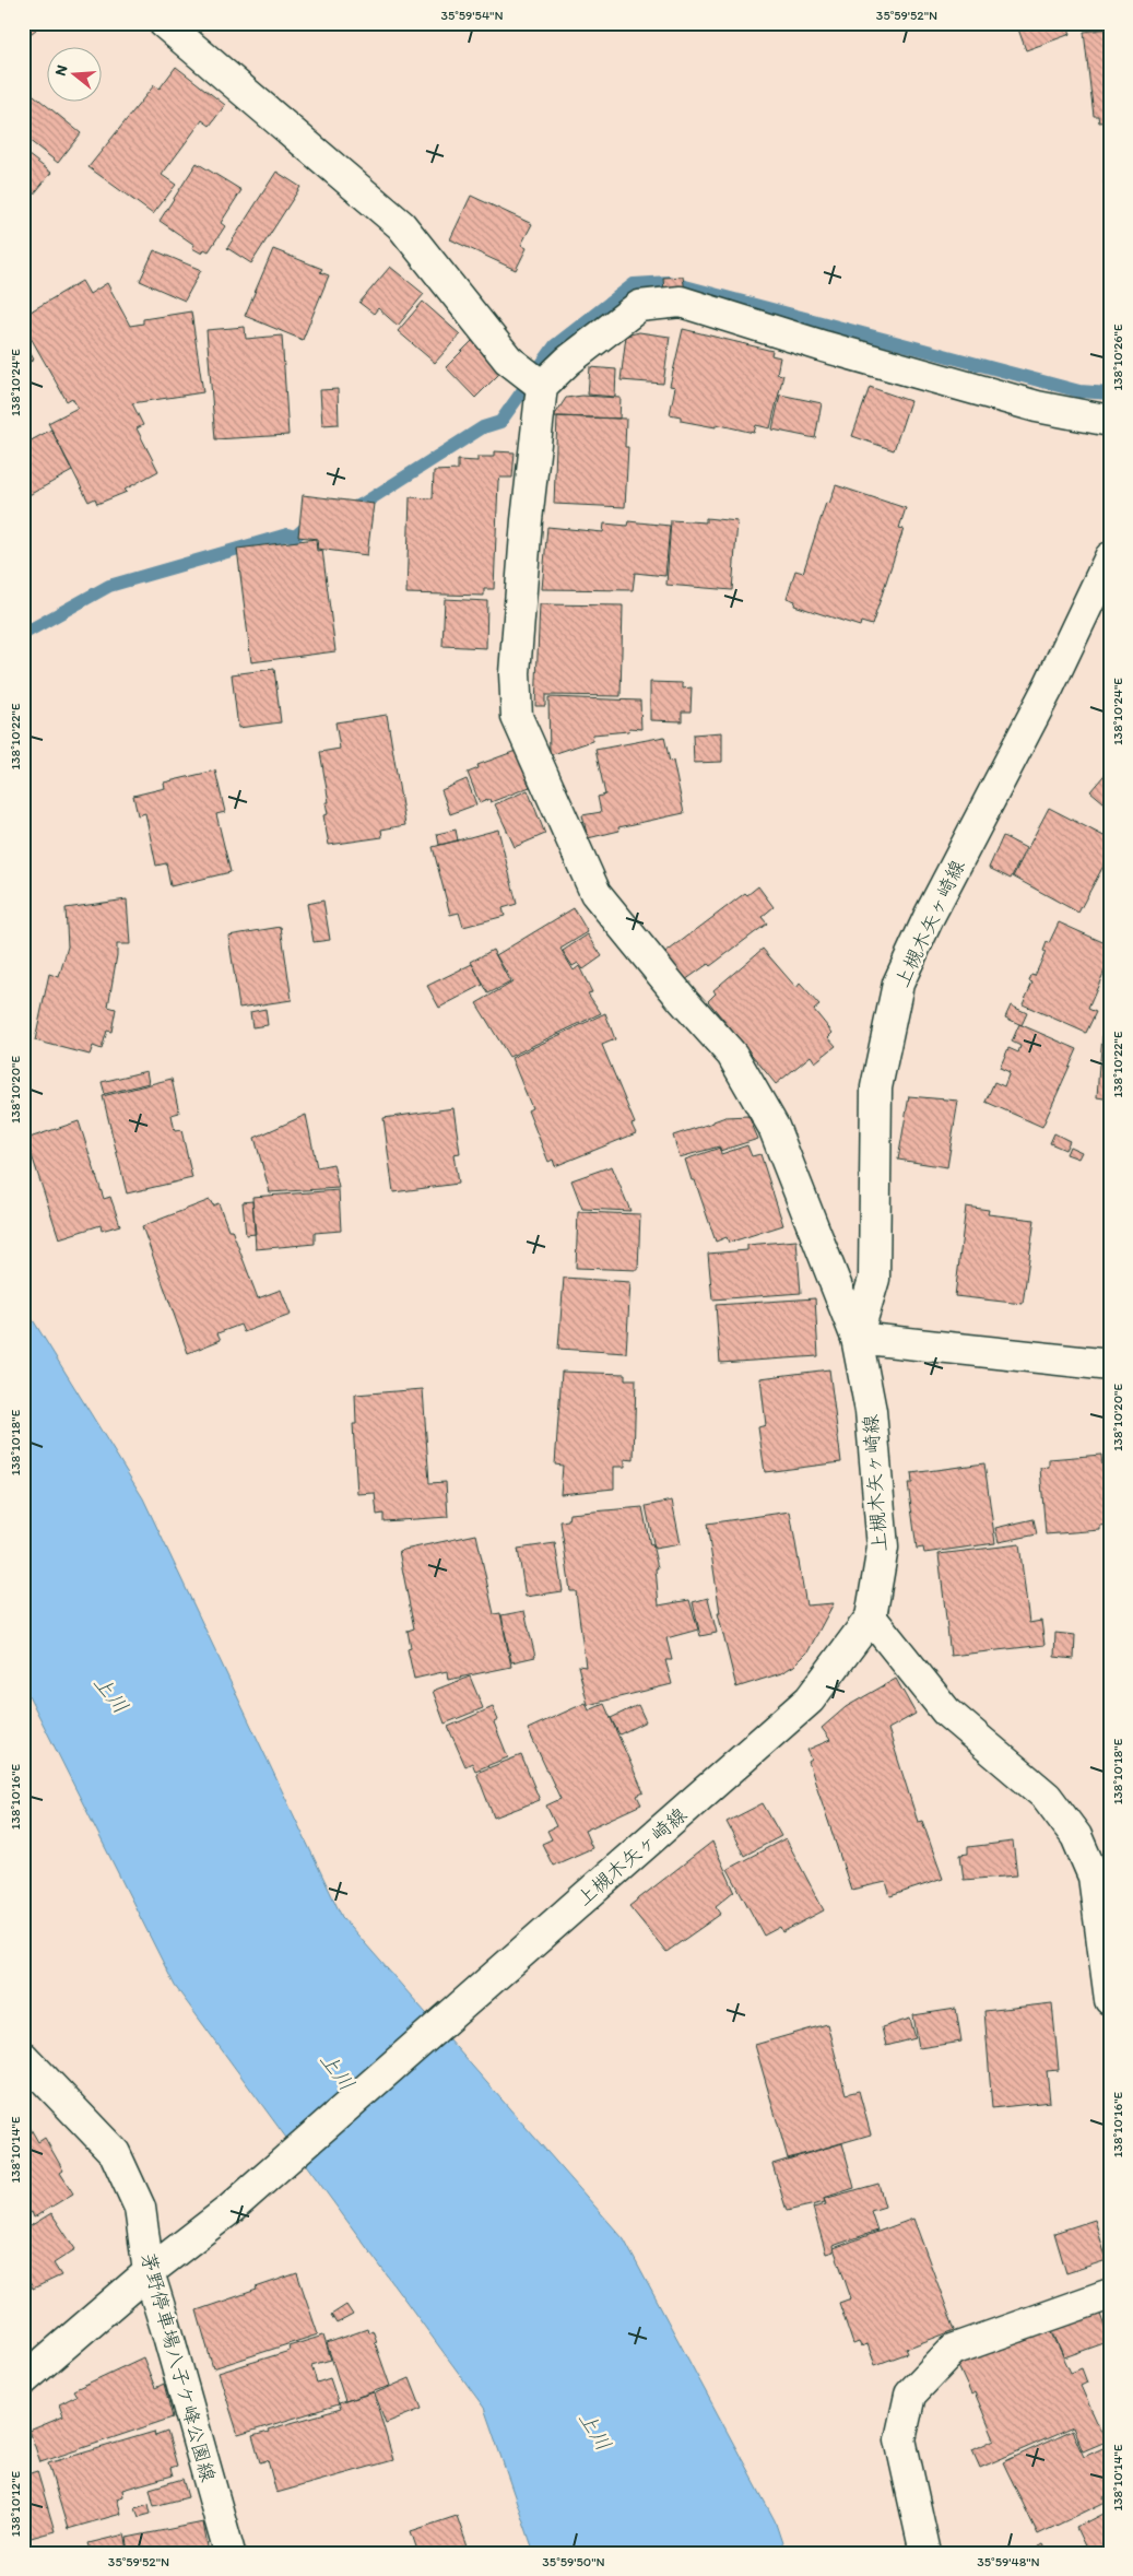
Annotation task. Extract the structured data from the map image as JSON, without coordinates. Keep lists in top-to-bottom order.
{
  "streets": {
    "street": ["上槻木矢ヶ崎線", "茅野停車場八子ケ峰公園線"]
  },
  "crossings": [
    ["上槻木矢ヶ崎線", "茅野停車場八子ケ峰公園線"]
  ],
  "water": ["上川"],
  "north": "left",
  "coordinates": [
    "35°59'54\"N",
    "35°59'52\"N",
    "138°10'26\"E",
    "138°10'24\"E",
    "138°10'22\"E",
    "138°10'20\"E",
    "138°10'18\"E",
    "138°10'16\"E",
    "138°10'14\"E",
    "138°10'12\"E",
    "35°59'50\"N",
    "35°59'48\"N"
  ]
}
